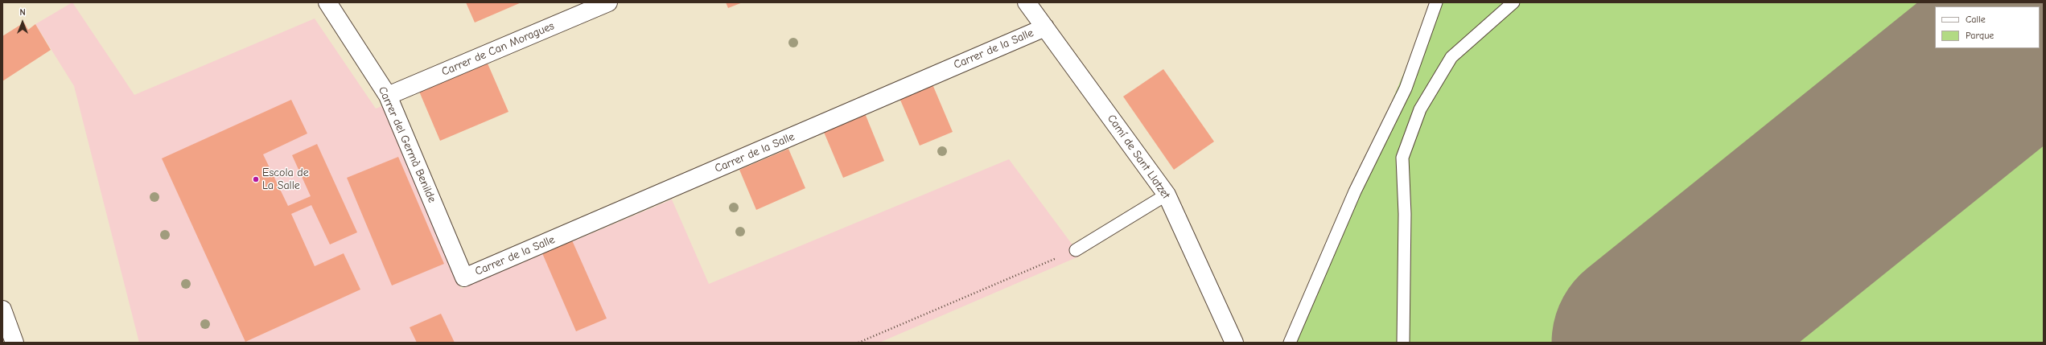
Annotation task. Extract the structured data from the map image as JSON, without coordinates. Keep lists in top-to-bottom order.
{
  "streets": {
    "street": [
      "Carrer de Can Moragues",
      "Carrer de la Salle",
      "Carrer del Germà Benilde",
      "Camí de Sant Llatzet"
    ]
  },
  "crossings": [
    ["Carrer de Can Moragues", "Carrer del Germà Benilde"],
    ["Carrer de la Salle", "Carrer del Germà Benilde"],
    ["Carrer de la Salle", "Camí de Sant Llatzet"]
  ],
  "places": ["Escola de La Salle"],
  "legend": ["Calle", "Parque"],
  "north": "top"
}
